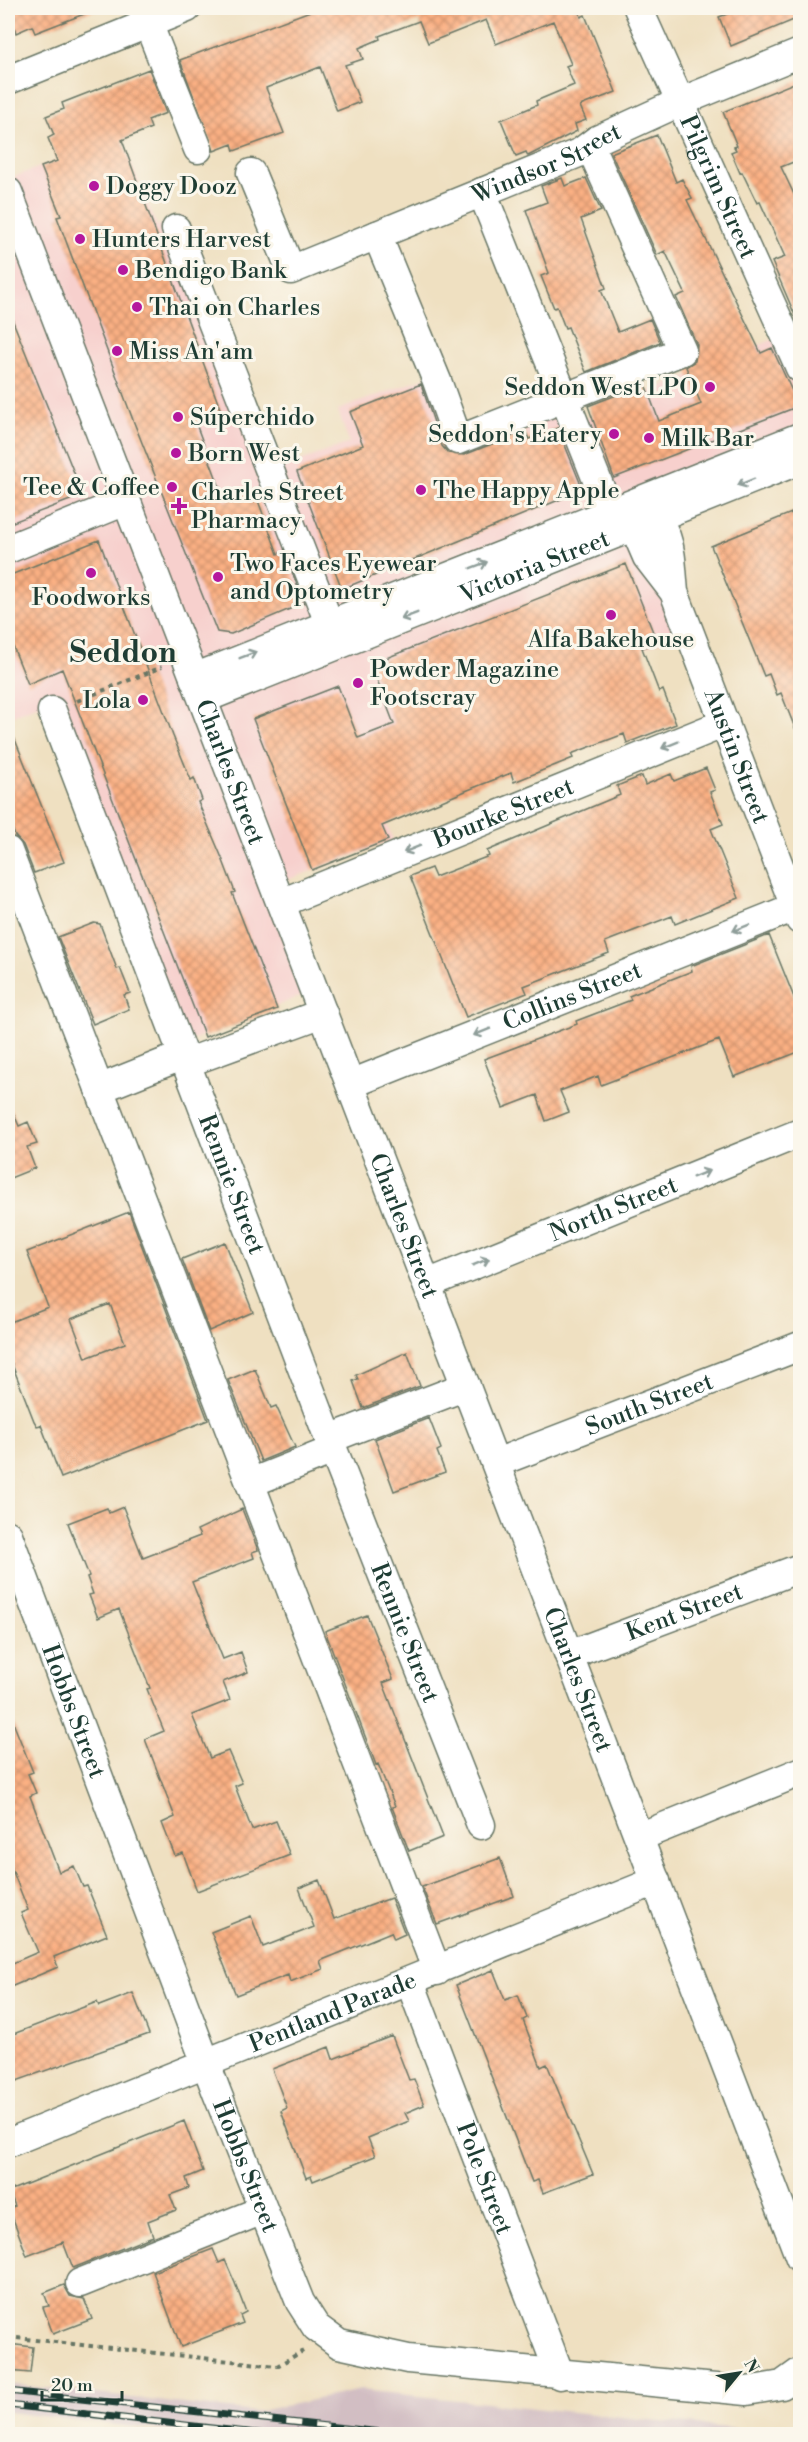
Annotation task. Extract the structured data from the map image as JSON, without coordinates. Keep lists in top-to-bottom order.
{
  "streets": {
    "street": [
      "Windsor Street",
      "Pilgrim Street",
      "Victoria Street",
      "Austin Street",
      "Charles Street",
      "Bourke Street",
      "Collins Street",
      "Rennie Street",
      "North Street",
      "South Street",
      "Kent Street",
      "Hobbs Street",
      "Pentland Parade",
      "Pole Street"
    ]
  },
  "crossings": [
    ["Windsor Street", "Pilgrim Street"],
    ["Windsor Street", "Austin Street"],
    ["Victoria Street", "Austin Street"],
    ["Victoria Street", "Charles Street"],
    ["Austin Street", "Bourke Street"],
    ["Austin Street", "Collins Street"],
    ["Charles Street", "Bourke Street"],
    ["Charles Street", "Collins Street"],
    ["Charles Street", "North Street"],
    ["Charles Street", "South Street"],
    ["Charles Street", "Kent Street"],
    ["Charles Street", "Pentland Parade"],
    ["Hobbs Street", "Pentland Parade"],
    ["Hobbs Street", "Pole Street"],
    ["Pentland Parade", "Pole Street"]
  ],
  "one_way": ["Bourke Street", "Collins Street", "North Street"],
  "districts": ["Seddon"],
  "places": {
    "other": [
      "Doggy Dooz",
      "Hunters Harvest",
      "Bendigo Bank",
      "Thai on Charles",
      "Miss An'am",
      "Seddon West LPO",
      "Súperchido",
      "Seddon's Eatery",
      "Milk Bar",
      "Born West",
      "Tee & Coffee",
      "The Happy Apple",
      "Foodworks",
      "Two Faces Eyewear and Optometry",
      "Alfa Bakehouse",
      "Powder Magazine Footscray",
      "Lola"
    ],
    "health": ["Charles Street Pharmacy"]
  },
  "scale_bar": "20 m",
  "north": "top right"
}
